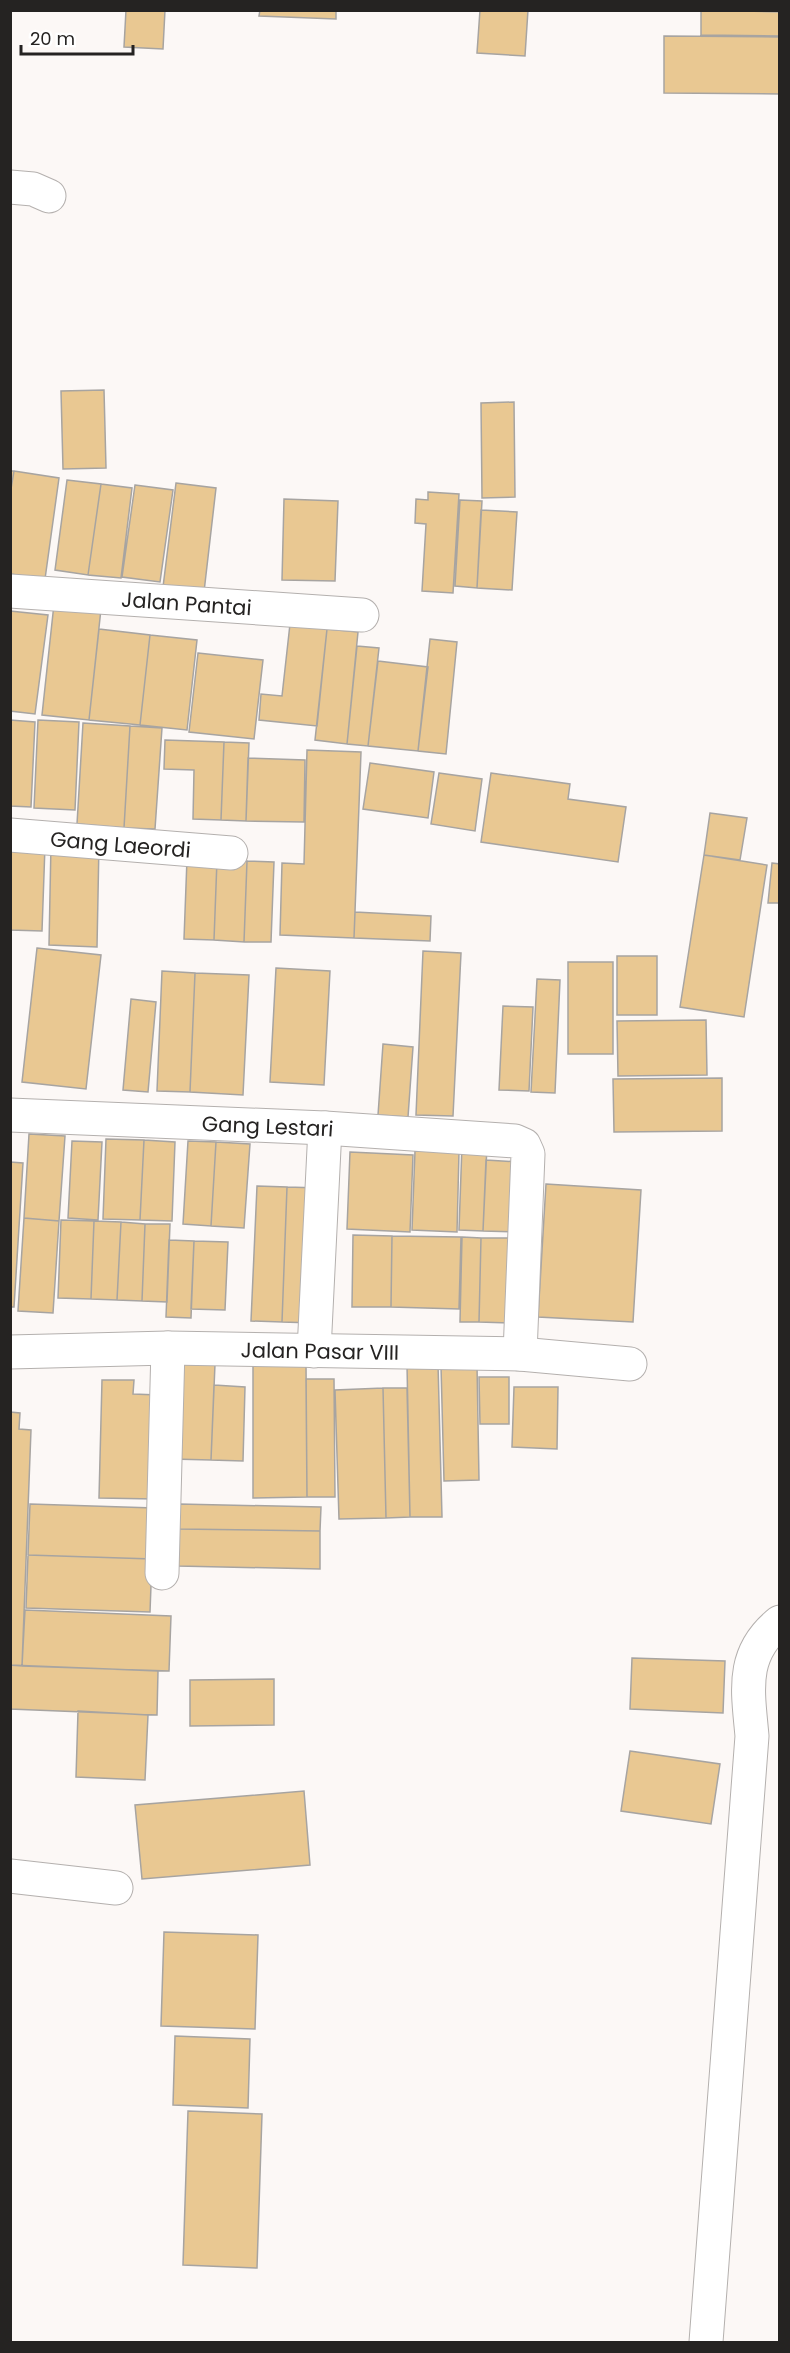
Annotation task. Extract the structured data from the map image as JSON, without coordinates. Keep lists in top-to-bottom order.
{
  "streets": {
    "street": [
      "Jalan Pantai",
      "Gang Laeordi",
      "Gang Lestari",
      "Jalan Pasar VIII"
    ]
  },
  "crossings": [
    ["Gang Lestari", "Jalan Pasar VIII"]
  ],
  "scale_bar": "20 m"
}
